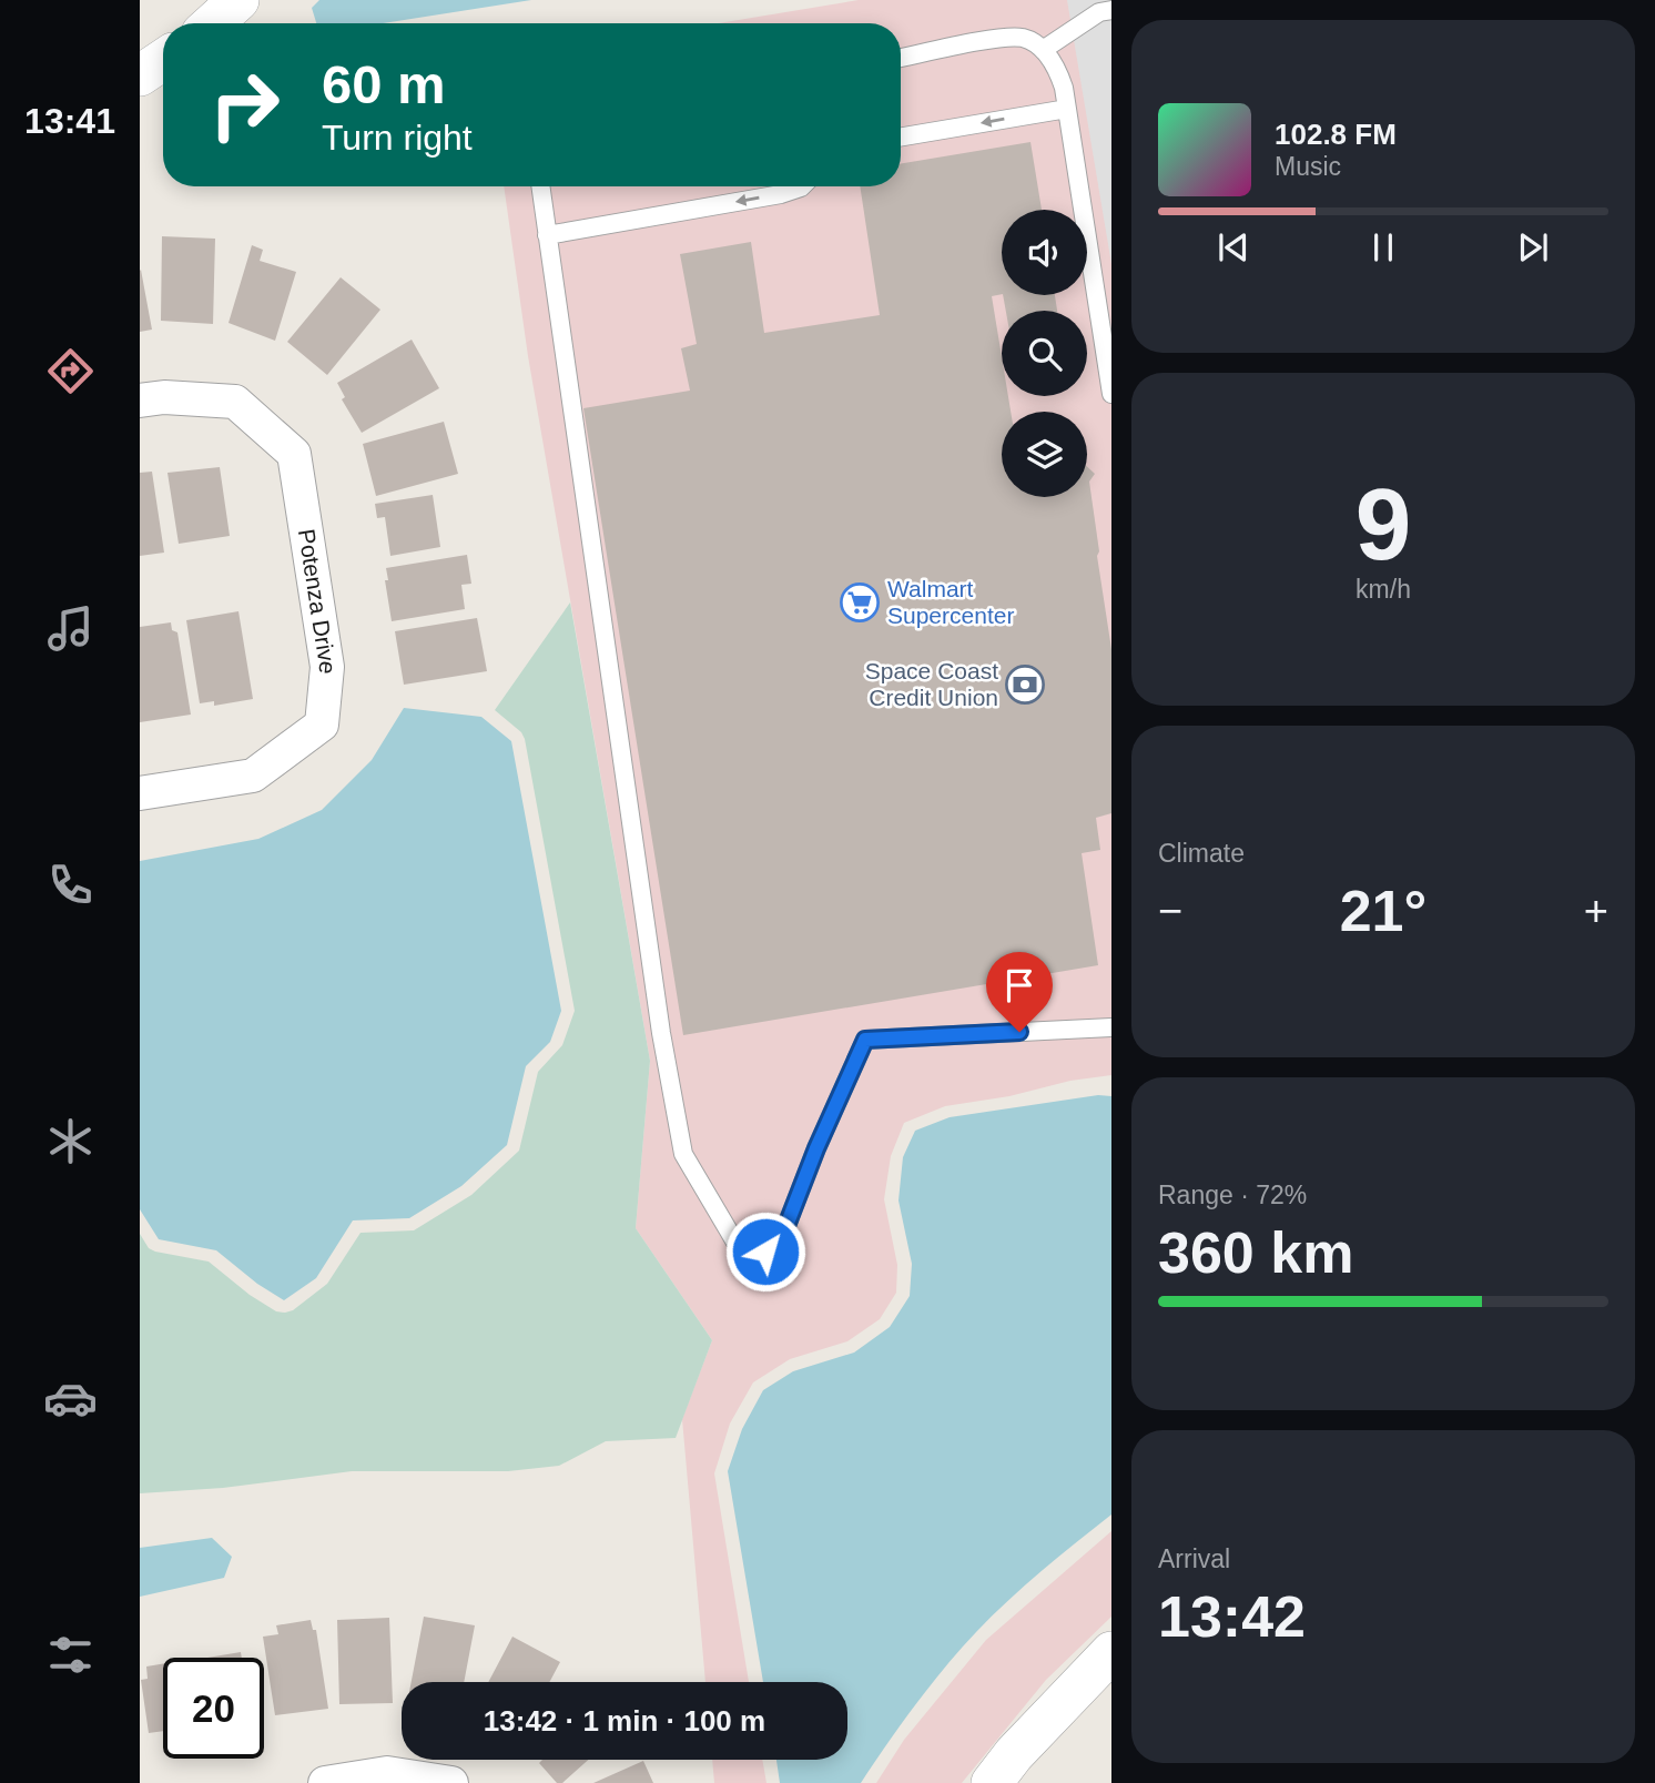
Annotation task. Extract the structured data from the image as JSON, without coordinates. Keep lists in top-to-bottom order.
{
  "streets": {
    "street": ["Potenza Drive"]
  },
  "places": {
    "supermarket": ["Walmart Supercenter"],
    "bank": ["Space Coast Credit Union"]
  },
  "page": {
    "tabs": "13:41",
    "turn": ["60 m", "Turn right"],
    "song": ["102.8 FM", "Music"],
    "tile": [
      ["9", "km/h"],
      "Climate",
      ["Range · 72%", "360 km"],
      ["Arrival", "13:42"]
    ],
    "heat": ["−", "21°", "+"],
    "limit": "20",
    "trip": "13:42 · 1 min · 100 m"
  }
}
